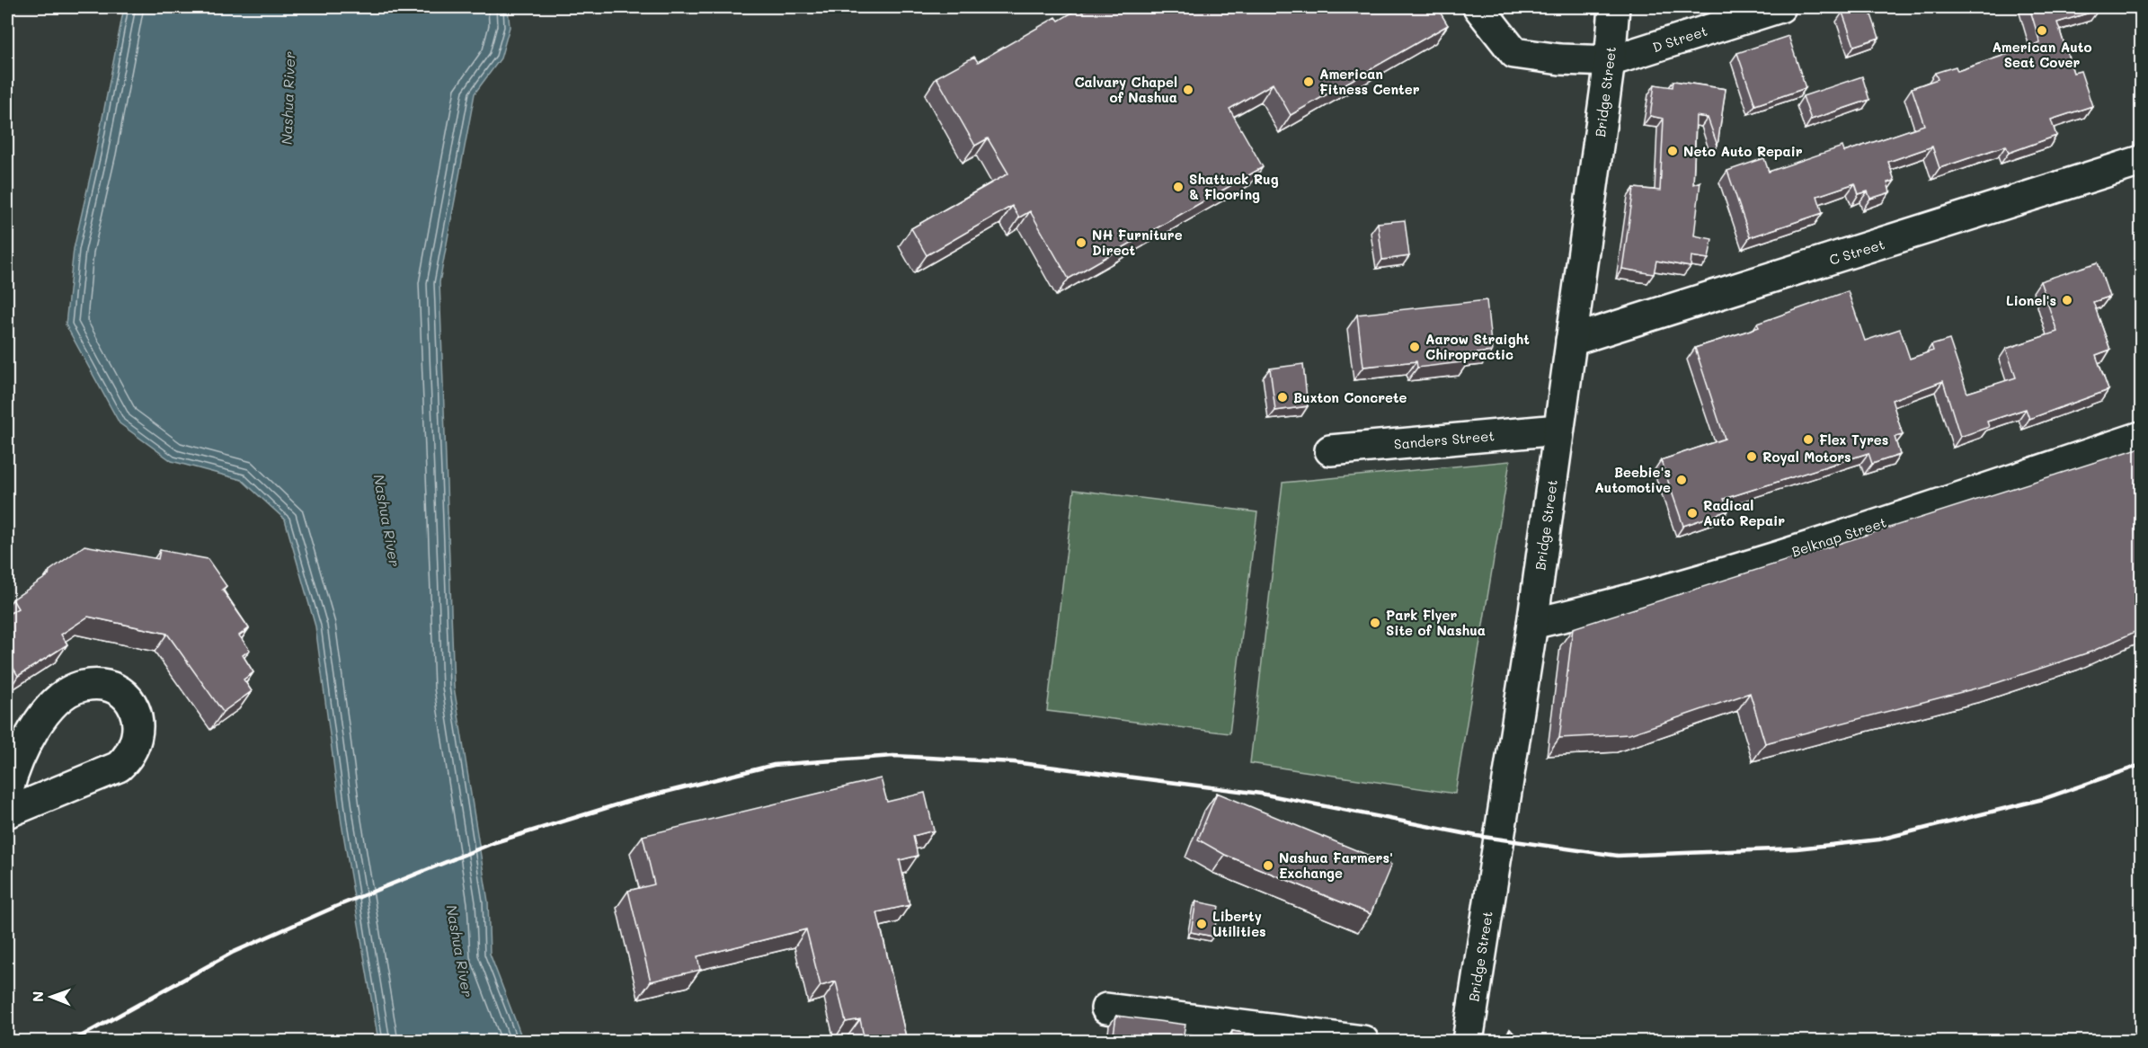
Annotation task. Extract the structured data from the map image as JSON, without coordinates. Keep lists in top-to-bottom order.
{
  "streets": {
    "street": [
      "D Street",
      "Bridge Street",
      "C Street",
      "Sanders Street",
      "Belknap Street"
    ]
  },
  "crossings": [
    ["D Street", "Bridge Street"],
    ["Bridge Street", "C Street"],
    ["Bridge Street", "Sanders Street"],
    ["Bridge Street", "Belknap Street"]
  ],
  "water": ["Nashua River"],
  "places": [
    "American Auto Seat Cover",
    "American Fitness Center",
    "Calvary Chapel of Nashua",
    "Neto Auto Repair",
    "Shattuck Rug & Flooring",
    "NH Furniture Direct",
    "Lionel's",
    "Aarow Straight Chiropractic",
    "Buxton Concrete",
    "Flex Tyres",
    "Royal Motors",
    "Beebie's Automotive",
    "Radical Auto Repair",
    "Park Flyer Site of Nashua",
    "Nashua Farmers' Exchange",
    "Liberty Utilities"
  ],
  "north": "left"
}
